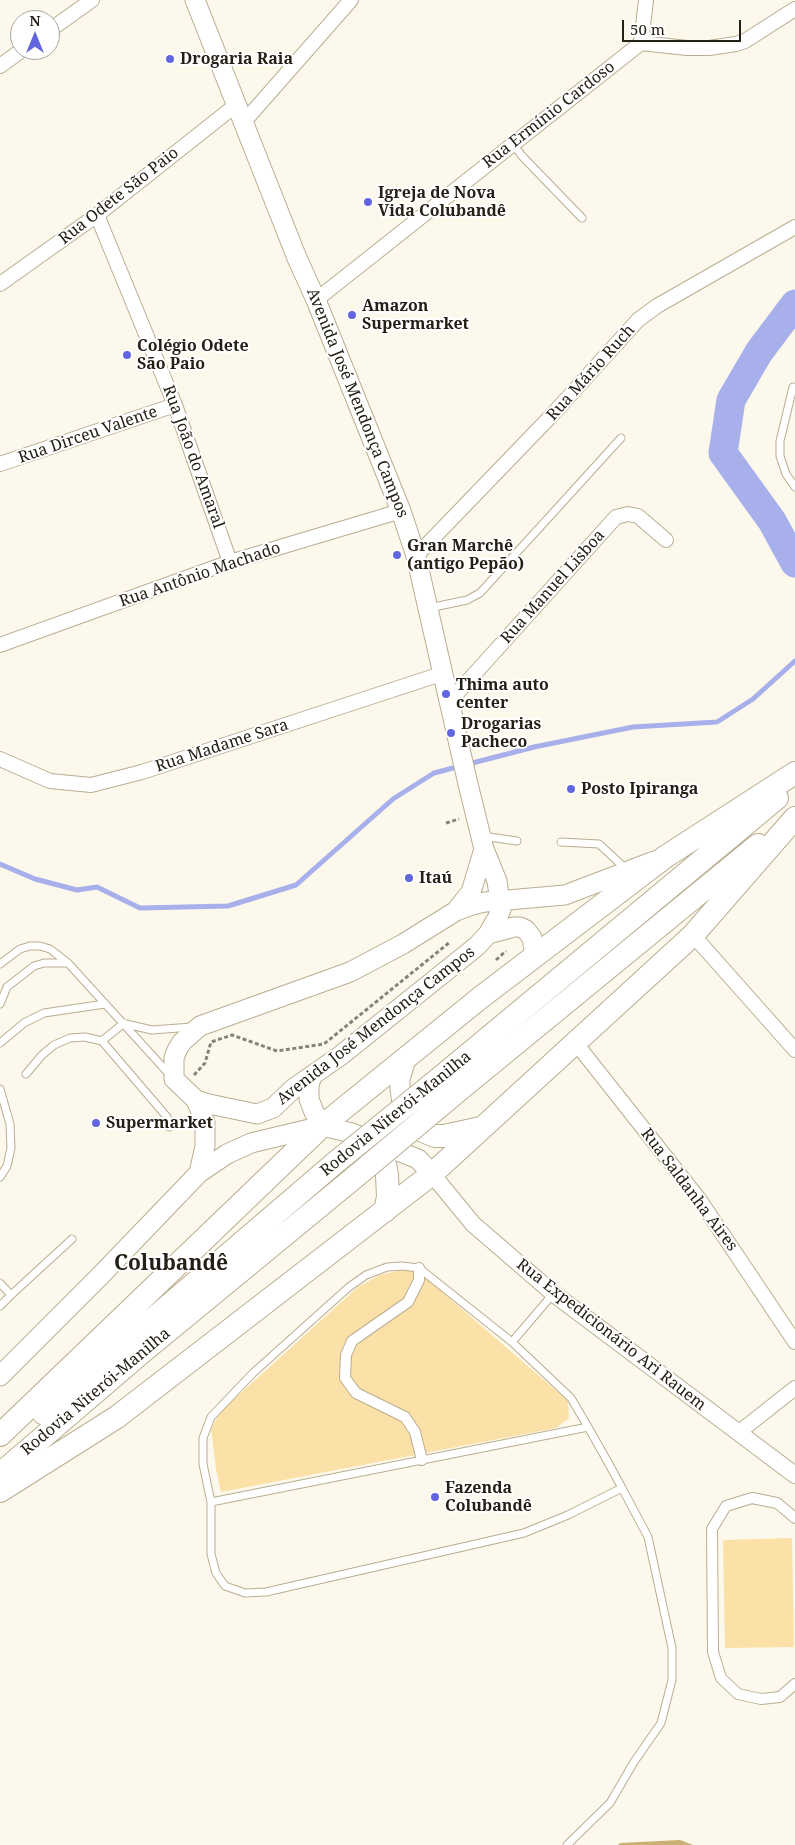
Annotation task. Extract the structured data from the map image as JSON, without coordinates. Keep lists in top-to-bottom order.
{
  "streets": {
    "highway": ["Rodovia Niterói-Manilha"],
    "main road": ["Avenida José Mendonça Campos", "Rua Expedicionário Ari Rauem"],
    "street": [
      "Rua Ermínio Cardoso",
      "Rua Odete São Paio",
      "Rua Mário Ruch",
      "Rua Dirceu Valente",
      "Rua João do Amaral",
      "Rua Antônio Machado",
      "Rua Manuel Lisboa",
      "Rua Madame Sara",
      "Rua Saldanha Aires"
    ]
  },
  "crossings": [
    ["Rua Ermínio Cardoso", "Avenida José Mendonça Campos"],
    ["Rua Odete São Paio", "Avenida José Mendonça Campos"],
    ["Rua Odete São Paio", "Rua João do Amaral"],
    ["Rua Mário Ruch", "Avenida José Mendonça Campos"],
    ["Avenida José Mendonça Campos", "Rua Antônio Machado"],
    ["Avenida José Mendonça Campos", "Rua Manuel Lisboa"],
    ["Avenida José Mendonça Campos", "Rua Madame Sara"],
    ["Rua Dirceu Valente", "Rua João do Amaral"],
    ["Rua João do Amaral", "Rua Antônio Machado"]
  ],
  "districts": ["Colubandê"],
  "places": [
    "Drogaria Raia",
    "Igreja de Nova Vida Colubandê",
    "Amazon Supermarket",
    "Colégio Odete São Paio",
    "Gran Marchê (antigo Pepão)",
    "Thima auto center",
    "Drogarias Pacheco",
    "Posto Ipiranga",
    "Itaú",
    "Supermarket",
    "Fazenda Colubandê"
  ],
  "scale_bar": "50 m",
  "north": "top"
}
